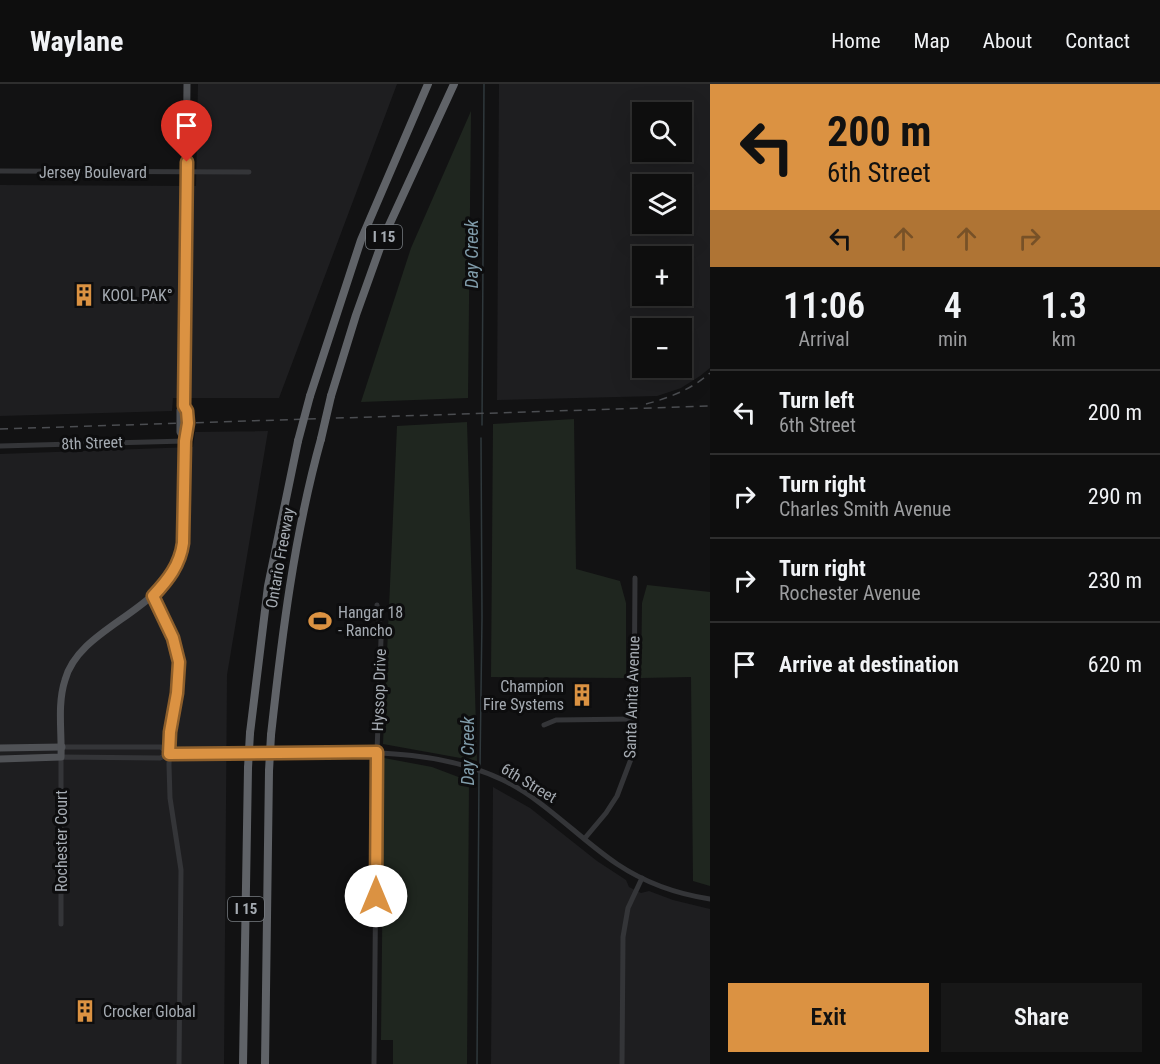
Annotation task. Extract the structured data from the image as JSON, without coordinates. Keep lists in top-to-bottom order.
{
  "streets": {
    "highway": ["I 15", "Ontario Freeway"],
    "main road": ["6th Street"],
    "street": [
      "Jersey Boulevard",
      "8th Street",
      "Hyssop Drive",
      "Santa Anita Avenue",
      "Rochester Court"
    ]
  },
  "crossings": [
    ["Hyssop Drive", "6th Street"],
    ["Santa Anita Avenue", "6th Street"],
    ["6th Street", "Rochester Court"]
  ],
  "water": ["Day Creek"],
  "places": {
    "building": ["KOOL PAK°", "Champion Fire Systems", "Crocker Global"],
    "sports": ["Hangar 18 - Rancho"]
  },
  "page": {
    "header": "Waylane",
    "nav": [
      "Home",
      "Map",
      "About",
      "Contact"
    ],
    "turn": ["200 m", "6th Street"],
    "map_buttons": ["+", "−"],
    "eta": [
      "11:06",
      "Arrival",
      "4",
      "min",
      "1.3",
      "km"
    ],
    "list": [
      {
        "name": "Turn left",
        "note": "6th Street",
        "value": "200 m"
      },
      {
        "name": "Turn right",
        "note": "Charles Smith Avenue",
        "value": "290 m"
      },
      {
        "name": "Turn right",
        "note": "Rochester Avenue",
        "value": "230 m"
      },
      {
        "name": "Arrive at destination",
        "value": "620 m"
      }
    ],
    "buttons": ["Exit", "Share"]
  }
}
